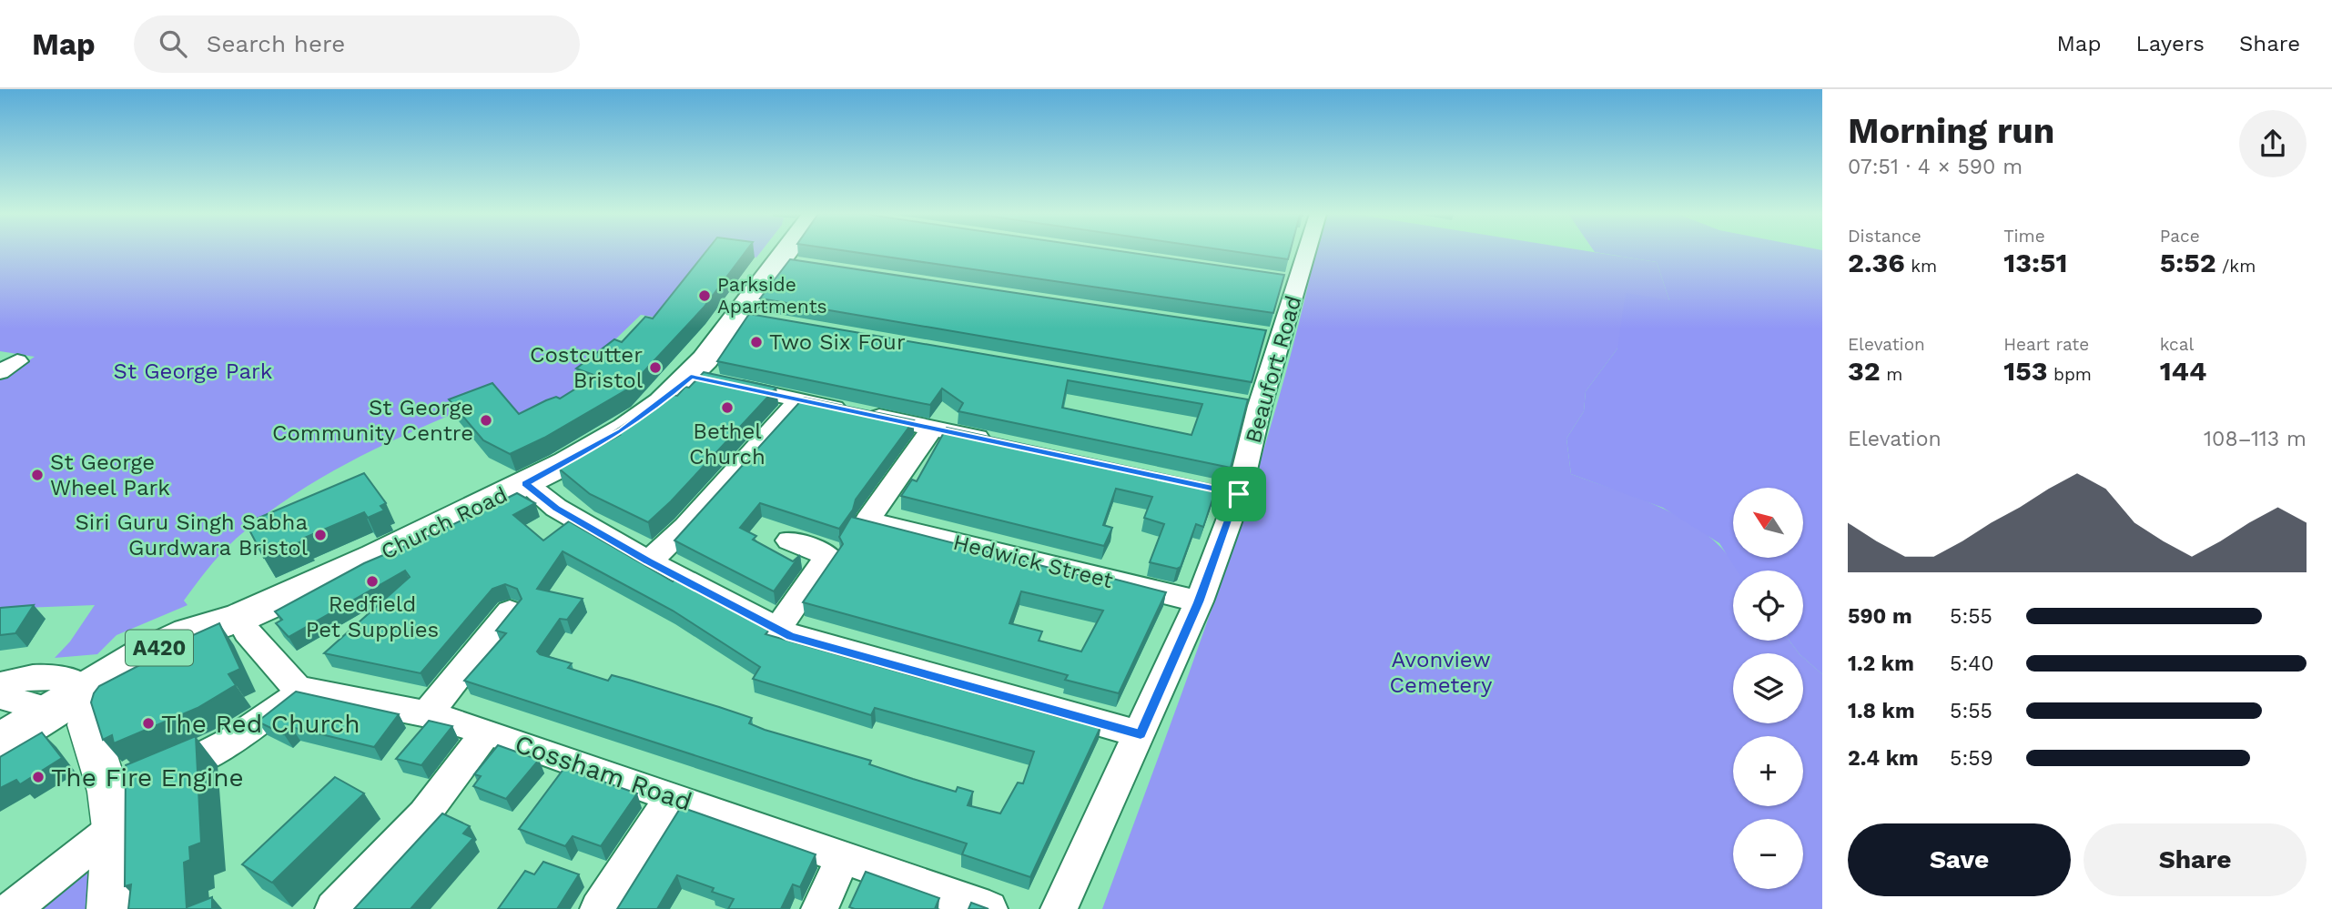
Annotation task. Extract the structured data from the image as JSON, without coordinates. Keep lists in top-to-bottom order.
{
  "streets": {
    "main road": ["Church Road", "A420"],
    "street": ["Beaufort Road", "Hedwick Street", "Cossham Road"]
  },
  "crossings": [
    ["Beaufort Road", "Hedwick Street"]
  ],
  "parks": ["St George Park", "Avonview Cemetery"],
  "places": [
    "Parkside Apartments",
    "Two Six Four",
    "Costcutter Bristol",
    "Bethel Church",
    "St George Community Centre",
    "St George Wheel Park",
    "Siri Guru Singh Sabha Gurdwara Bristol",
    "Redfield Pet Supplies",
    "The Red Church",
    "The Fire Engine"
  ],
  "north": "top left",
  "page": {
    "header": "Map",
    "search": "Search here",
    "nav": ["Map", "Layers", "Share"],
    "heading": ["Morning run", "07:51 · 4 × 590 m"],
    "stats": [
      ["Distance", "2.36 km"],
      ["Time", "13:51"],
      ["Pace", "5:52 /km"],
      ["Elevation", "32 m"],
      ["Heart rate", "153 bpm"],
      ["kcal", "144"]
    ],
    "chart": ["Elevation", "108–113 m"],
    "map_buttons": ["+", "−"],
    "list": [
      {
        "name": "590 m",
        "note": "5:55"
      },
      {
        "name": "1.2 km",
        "note": "5:40"
      },
      {
        "name": "1.8 km",
        "note": "5:55"
      },
      {
        "name": "2.4 km",
        "note": "5:59"
      }
    ],
    "buttons": ["Save", "Share"]
  }
}
